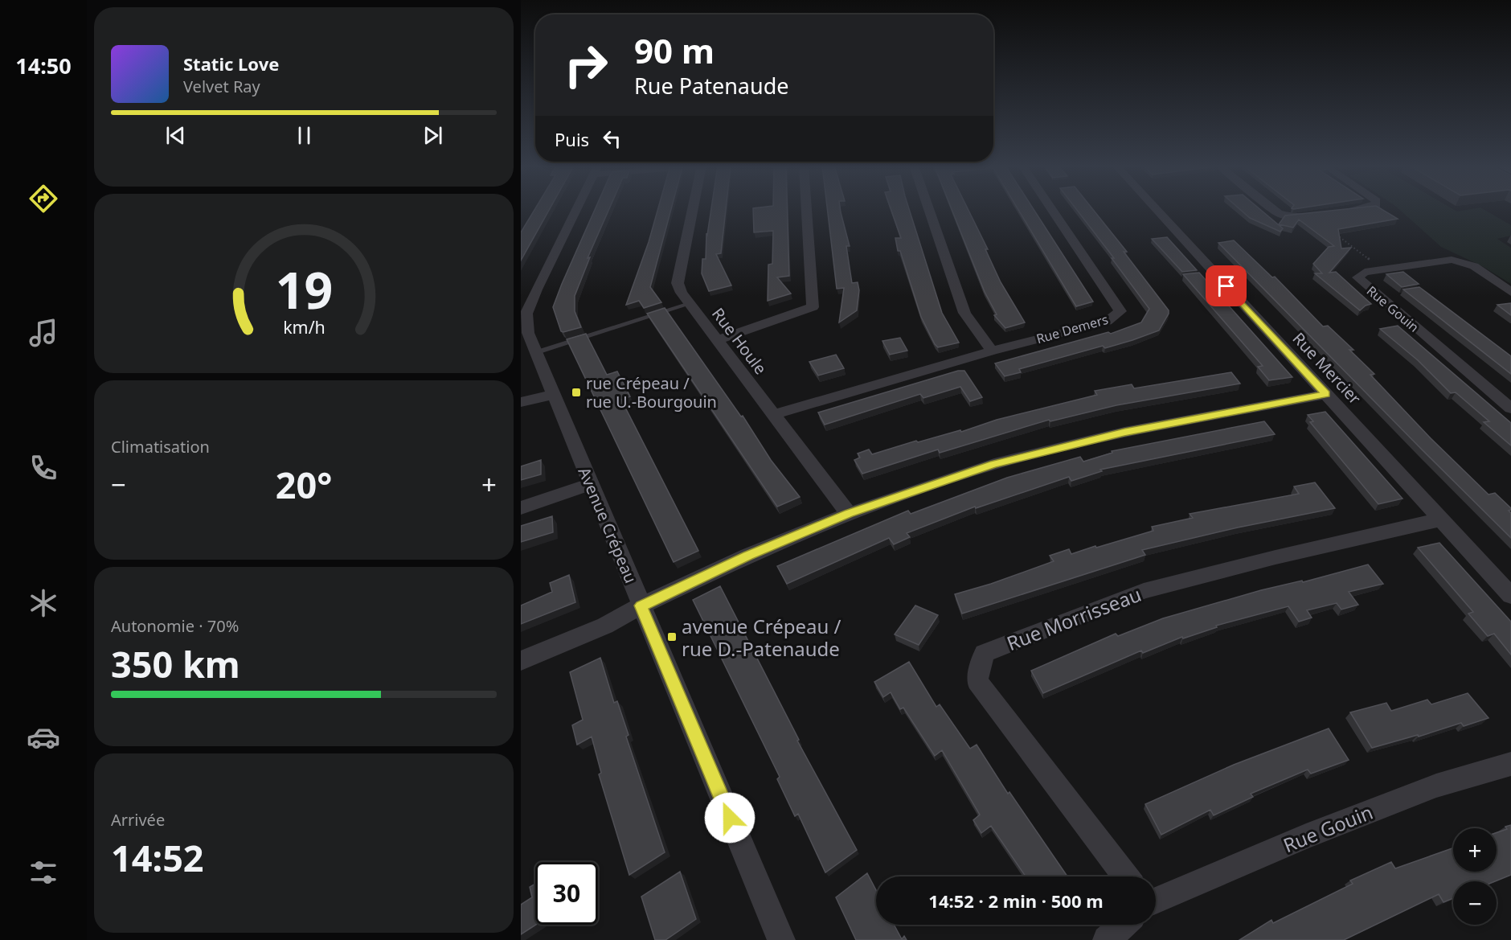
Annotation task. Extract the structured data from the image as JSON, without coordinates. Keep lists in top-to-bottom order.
{
  "streets": {
    "street": [
      "Rue Gouin",
      "Rue Demers",
      "Rue Houle",
      "Rue Mercier",
      "Avenue Crépeau",
      "Rue Morrisseau"
    ]
  },
  "crossings": [
    ["Rue Demers", "Rue Houle"],
    ["Rue Mercier", "Rue Morrisseau"]
  ],
  "places": {
    "transit": ["rue Crépeau / rue U.-Bourgouin", "avenue Crépeau / rue D.-Patenaude"]
  },
  "page": {
    "tabs": "14:50",
    "turn": ["90 m", "Rue Patenaude"],
    "song": ["Static Love", "Velvet Ray"],
    "then": "Puis",
    "tile": [
      "Climatisation",
      ["Autonomie · 70%", "350 km"],
      ["Arrivée", "14:52"]
    ],
    "heat": ["−", "20°", "+"],
    "map_buttons": ["+", "−"],
    "limit": "30",
    "trip": "14:52 · 2 min · 500 m",
    "gauge": ["19", "km/h"]
  }
}
